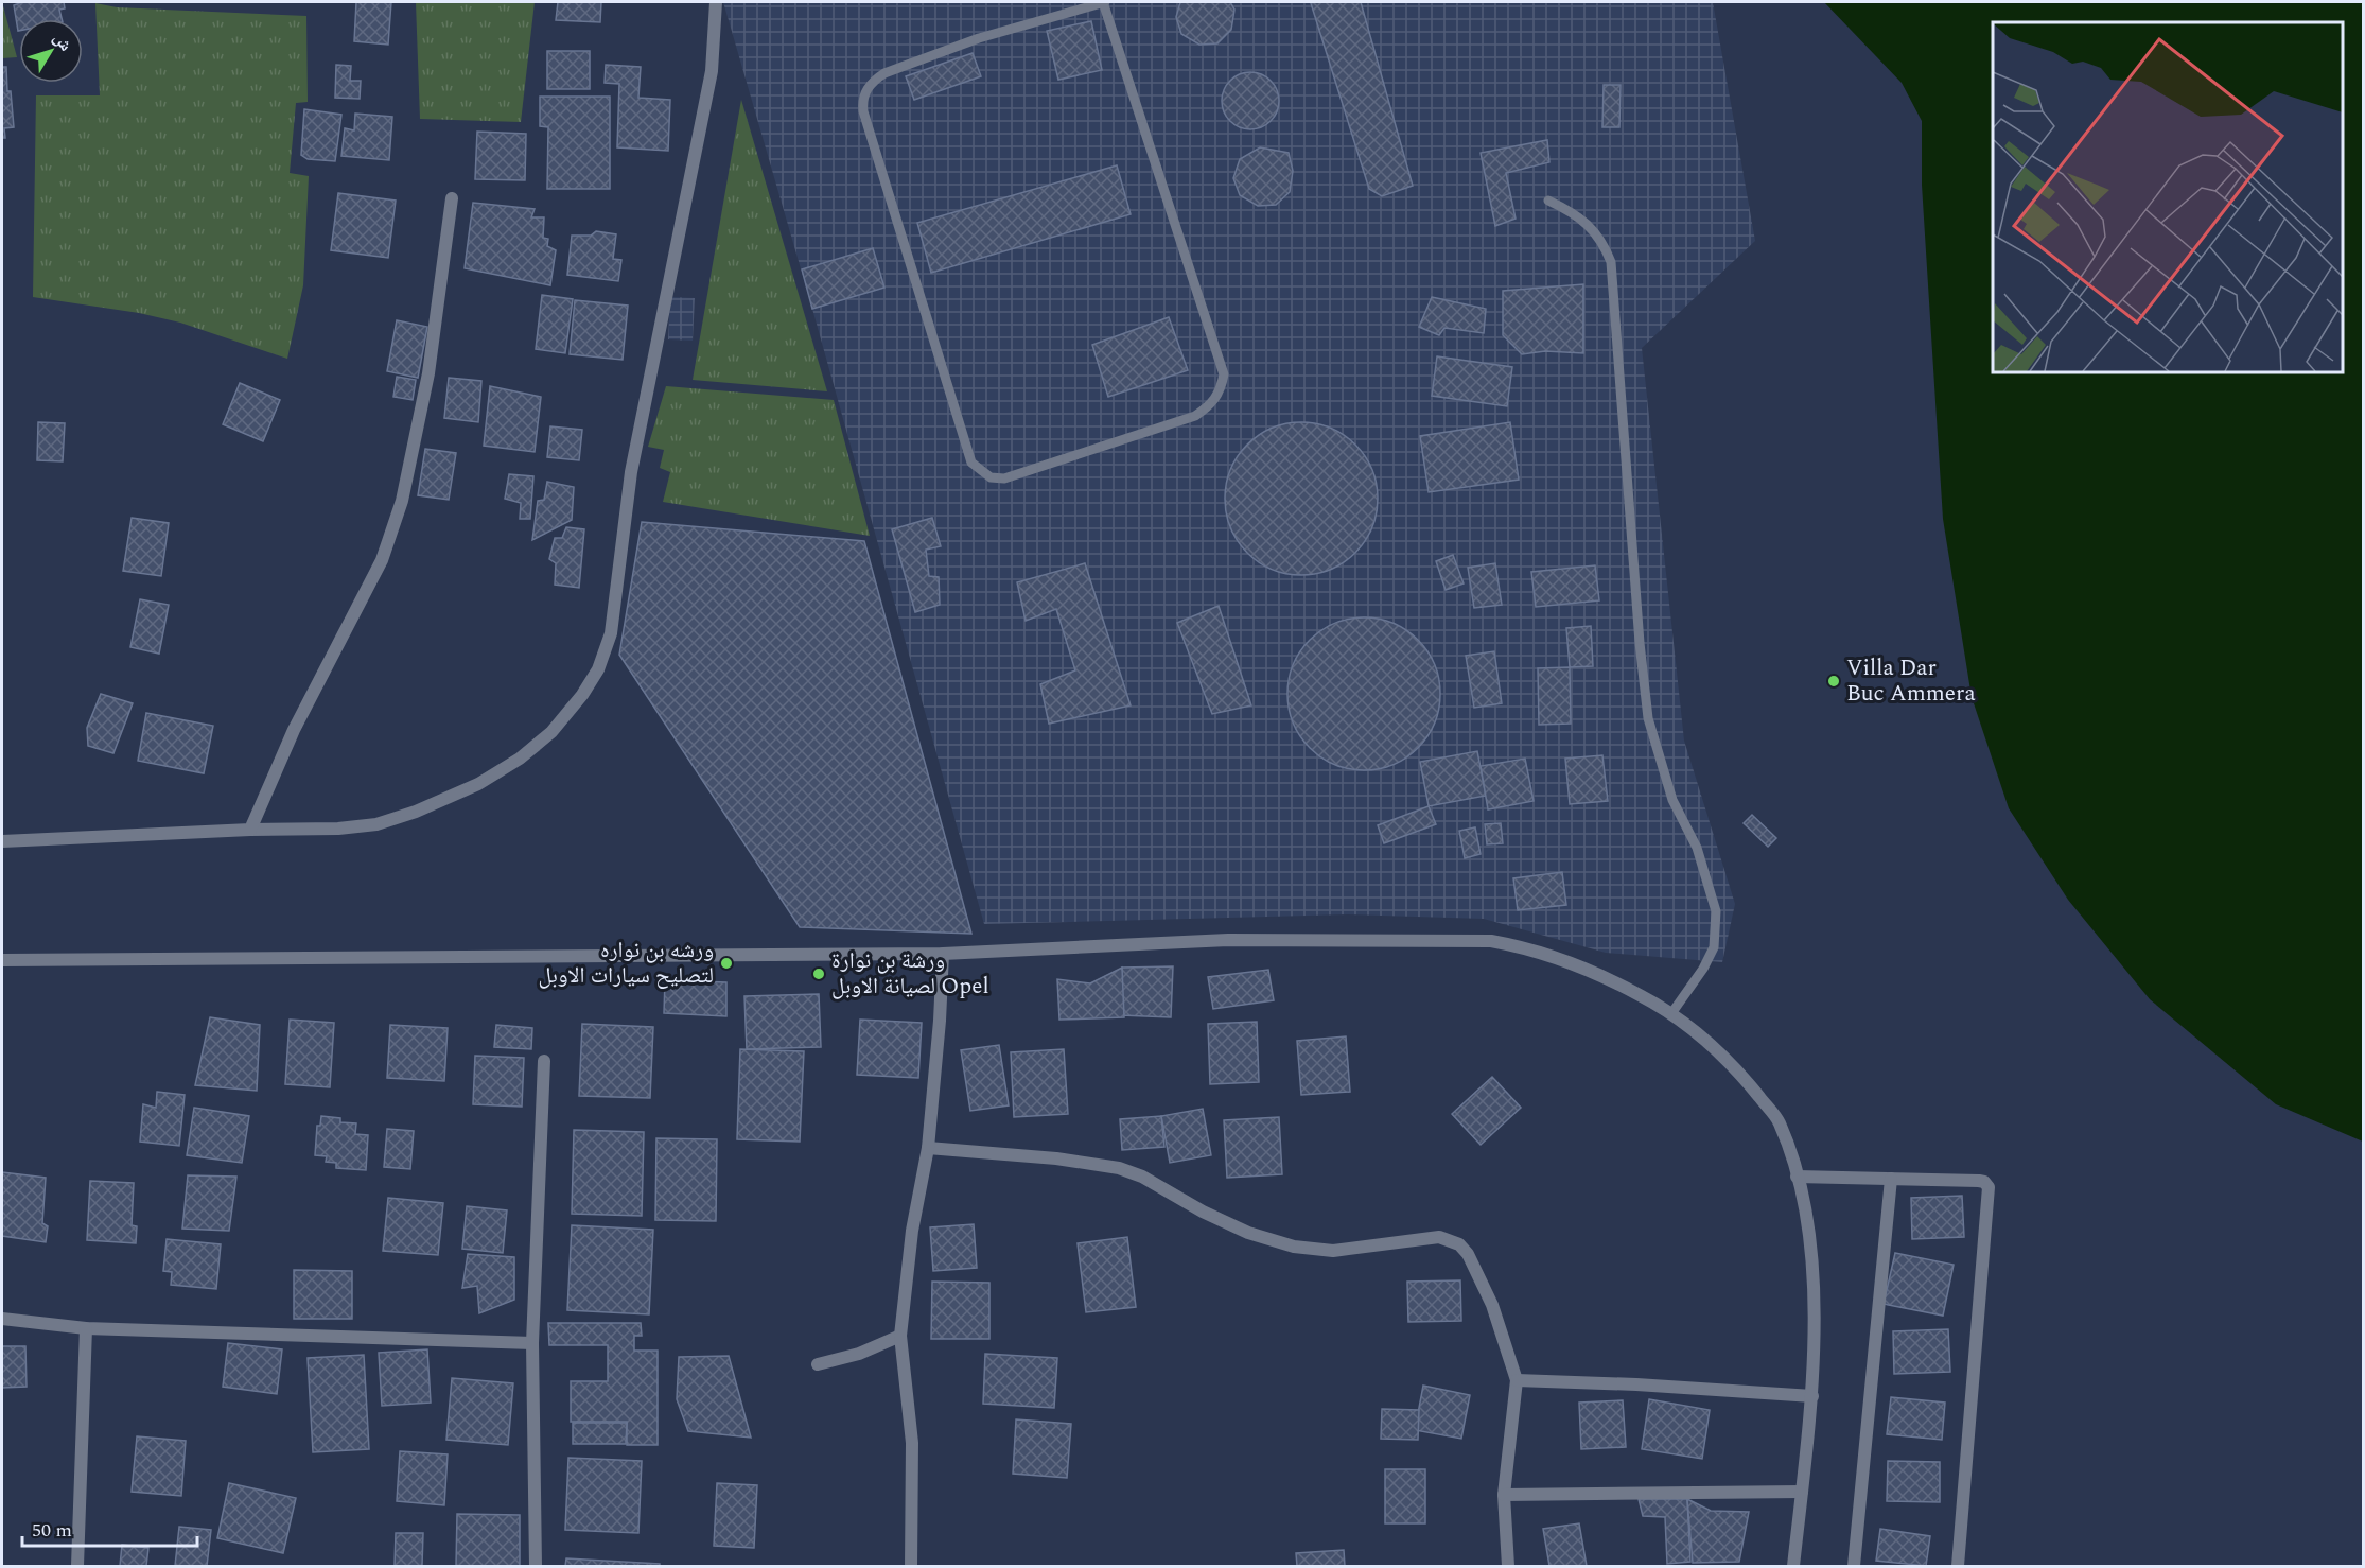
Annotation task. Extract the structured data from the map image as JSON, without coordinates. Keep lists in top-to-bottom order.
{
  "places": ["Villa Dar Buc Ammera", "ورشه بن نواره لتصليح سيارات الاوبل", "ورشة بن نوارة لصيانة الاوبل Opel"],
  "scale_bar": "50 m",
  "north": "top right"
}
